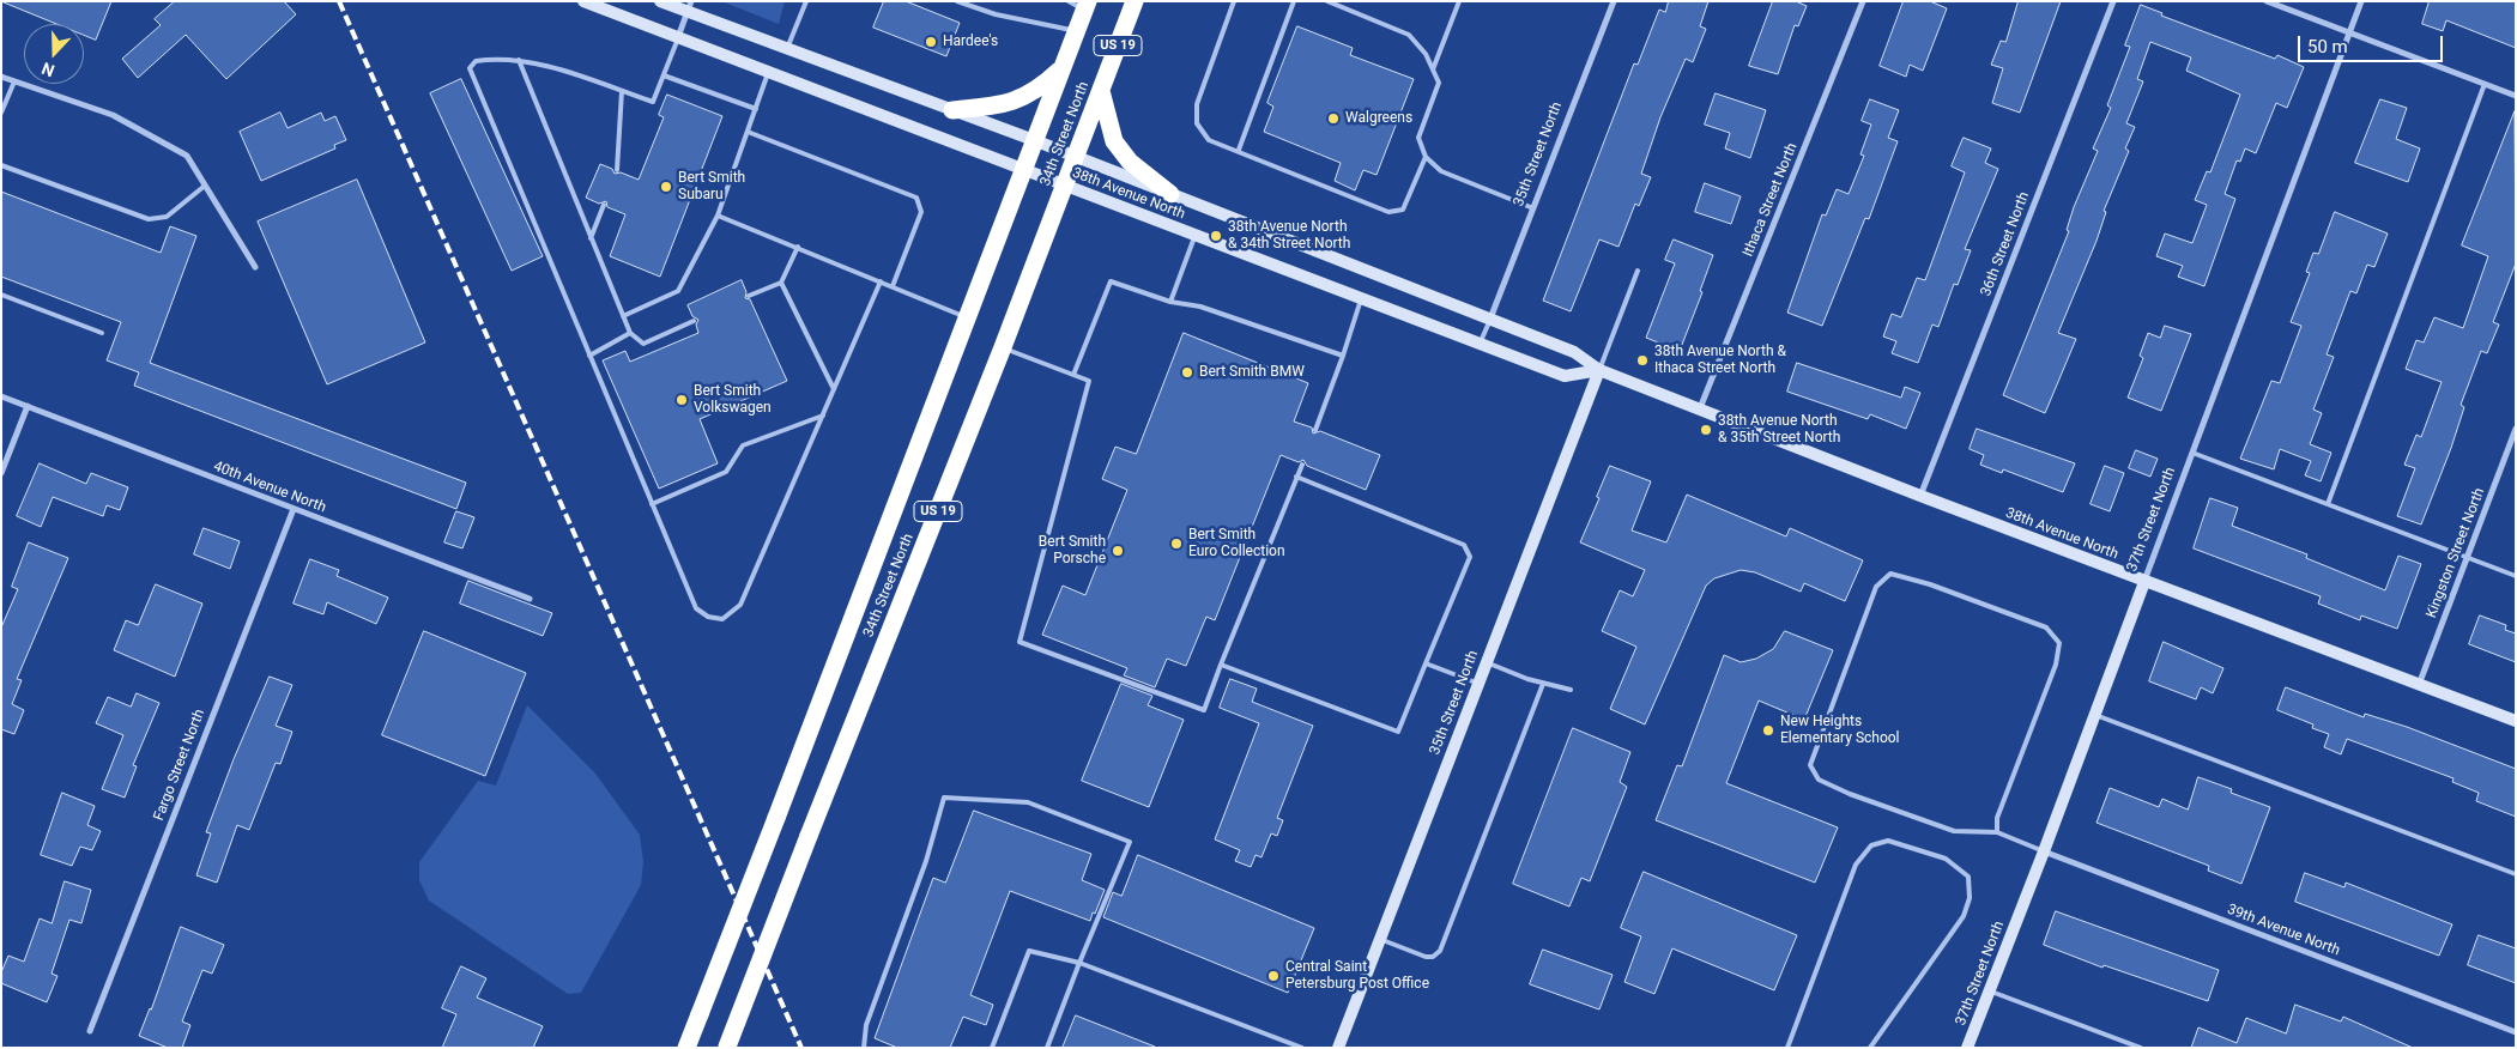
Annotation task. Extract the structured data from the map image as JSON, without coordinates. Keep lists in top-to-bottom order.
{
  "streets": {
    "highway": ["US 19", "34th Street North"],
    "main road": ["35th Street North", "38th Avenue North", "37th Street North"],
    "street": [
      "Ithaca Street North",
      "36th Street North",
      "40th Avenue North",
      "Kingston Street North",
      "Fargo Street North",
      "39th Avenue North"
    ]
  },
  "crossings": [
    ["34th Street North", "38th Avenue North"],
    ["35th Street North", "38th Avenue North"],
    ["38th Avenue North", "Ithaca Street North"],
    ["38th Avenue North", "36th Street North"],
    ["38th Avenue North", "37th Street North"],
    ["38th Avenue North", "Kingston Street North"],
    ["40th Avenue North", "Fargo Street North"],
    ["37th Street North", "39th Avenue North"]
  ],
  "places": [
    "Hardee's",
    "Walgreens",
    "Bert Smith Subaru",
    "38th Avenue North & 34th Street North",
    "38th Avenue North & Ithaca Street North",
    "Bert Smith BMW",
    "Bert Smith Volkswagen",
    "38th Avenue North & 35th Street North",
    "Bert Smith Euro Collection",
    "Bert Smith Porsche",
    "New Heights Elementary School",
    "Central Saint Petersburg Post Office"
  ],
  "scale_bar": "50 m",
  "north": "bottom"
}
